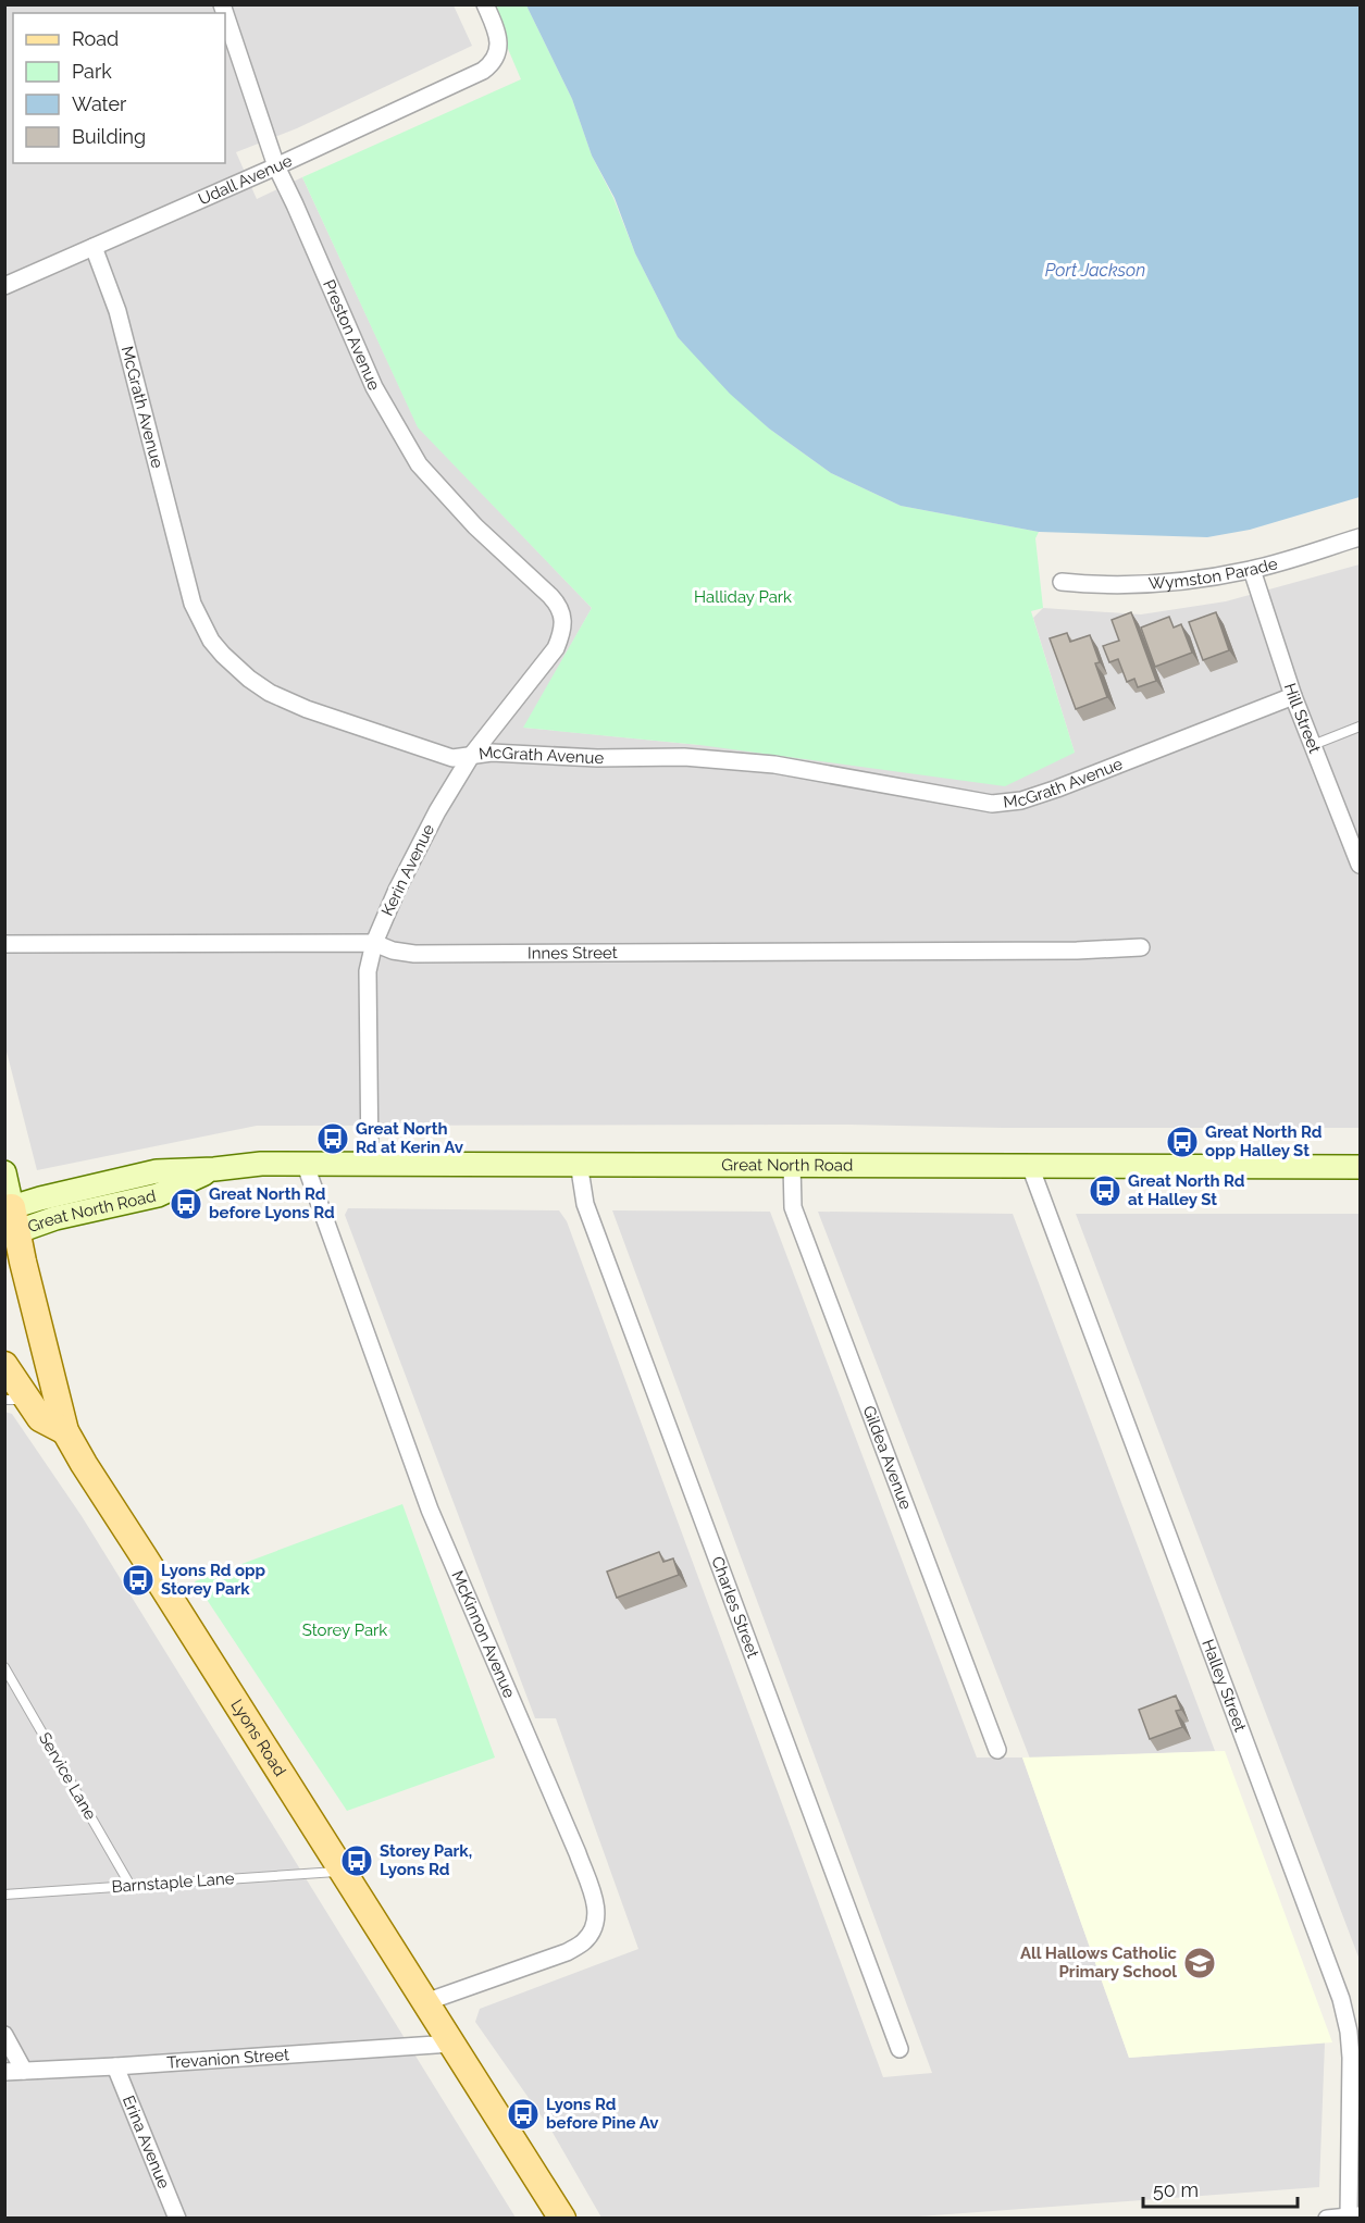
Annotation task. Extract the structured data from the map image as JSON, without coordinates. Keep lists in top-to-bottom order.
{
  "streets": {
    "main road": ["Great North Road", "Lyons Road"],
    "street": [
      "Udall Avenue",
      "Preston Avenue",
      "McGrath Avenue",
      "Wymston Parade",
      "Hill Street",
      "Kerin Avenue",
      "Innes Street",
      "Gildea Avenue",
      "Charles Street",
      "McKinnon Avenue",
      "Halley Street",
      "Trevanion Street",
      "Erina Avenue"
    ],
    "lane": ["Service Lane", "Barnstaple Lane"]
  },
  "crossings": [
    ["Udall Avenue", "Preston Avenue"],
    ["Udall Avenue", "McGrath Avenue"],
    ["Preston Avenue", "Kerin Avenue"],
    ["McGrath Avenue", "Hill Street"],
    ["McGrath Avenue", "Kerin Avenue"],
    ["Wymston Parade", "Hill Street"],
    ["Kerin Avenue", "Innes Street"],
    ["Kerin Avenue", "Great North Road"],
    ["Great North Road", "Gildea Avenue"],
    ["Great North Road", "Charles Street"],
    ["Great North Road", "McKinnon Avenue"],
    ["Great North Road", "Halley Street"],
    ["Great North Road", "Lyons Road"],
    ["McKinnon Avenue", "Lyons Road"],
    ["Lyons Road", "Barnstaple Lane"],
    ["Lyons Road", "Trevanion Street"],
    ["Service Lane", "Barnstaple Lane"],
    ["Trevanion Street", "Erina Avenue"]
  ],
  "water": ["Port Jackson"],
  "parks": ["Halliday Park", "Storey Park"],
  "places": {
    "bus stop": [
      "Great North Rd at Kerin Av",
      "Great North Rd opp Halley St",
      "Great North Rd at Halley St",
      "Great North Rd before Lyons Rd",
      "Lyons Rd opp Storey Park",
      "Storey Park, Lyons Rd",
      "Lyons Rd before Pine Av"
    ],
    "school or university": ["All Hallows Catholic Primary School"]
  },
  "legend": [
    "Road",
    "Park",
    "Water",
    "Building"
  ],
  "scale_bar": "50 m"
}
